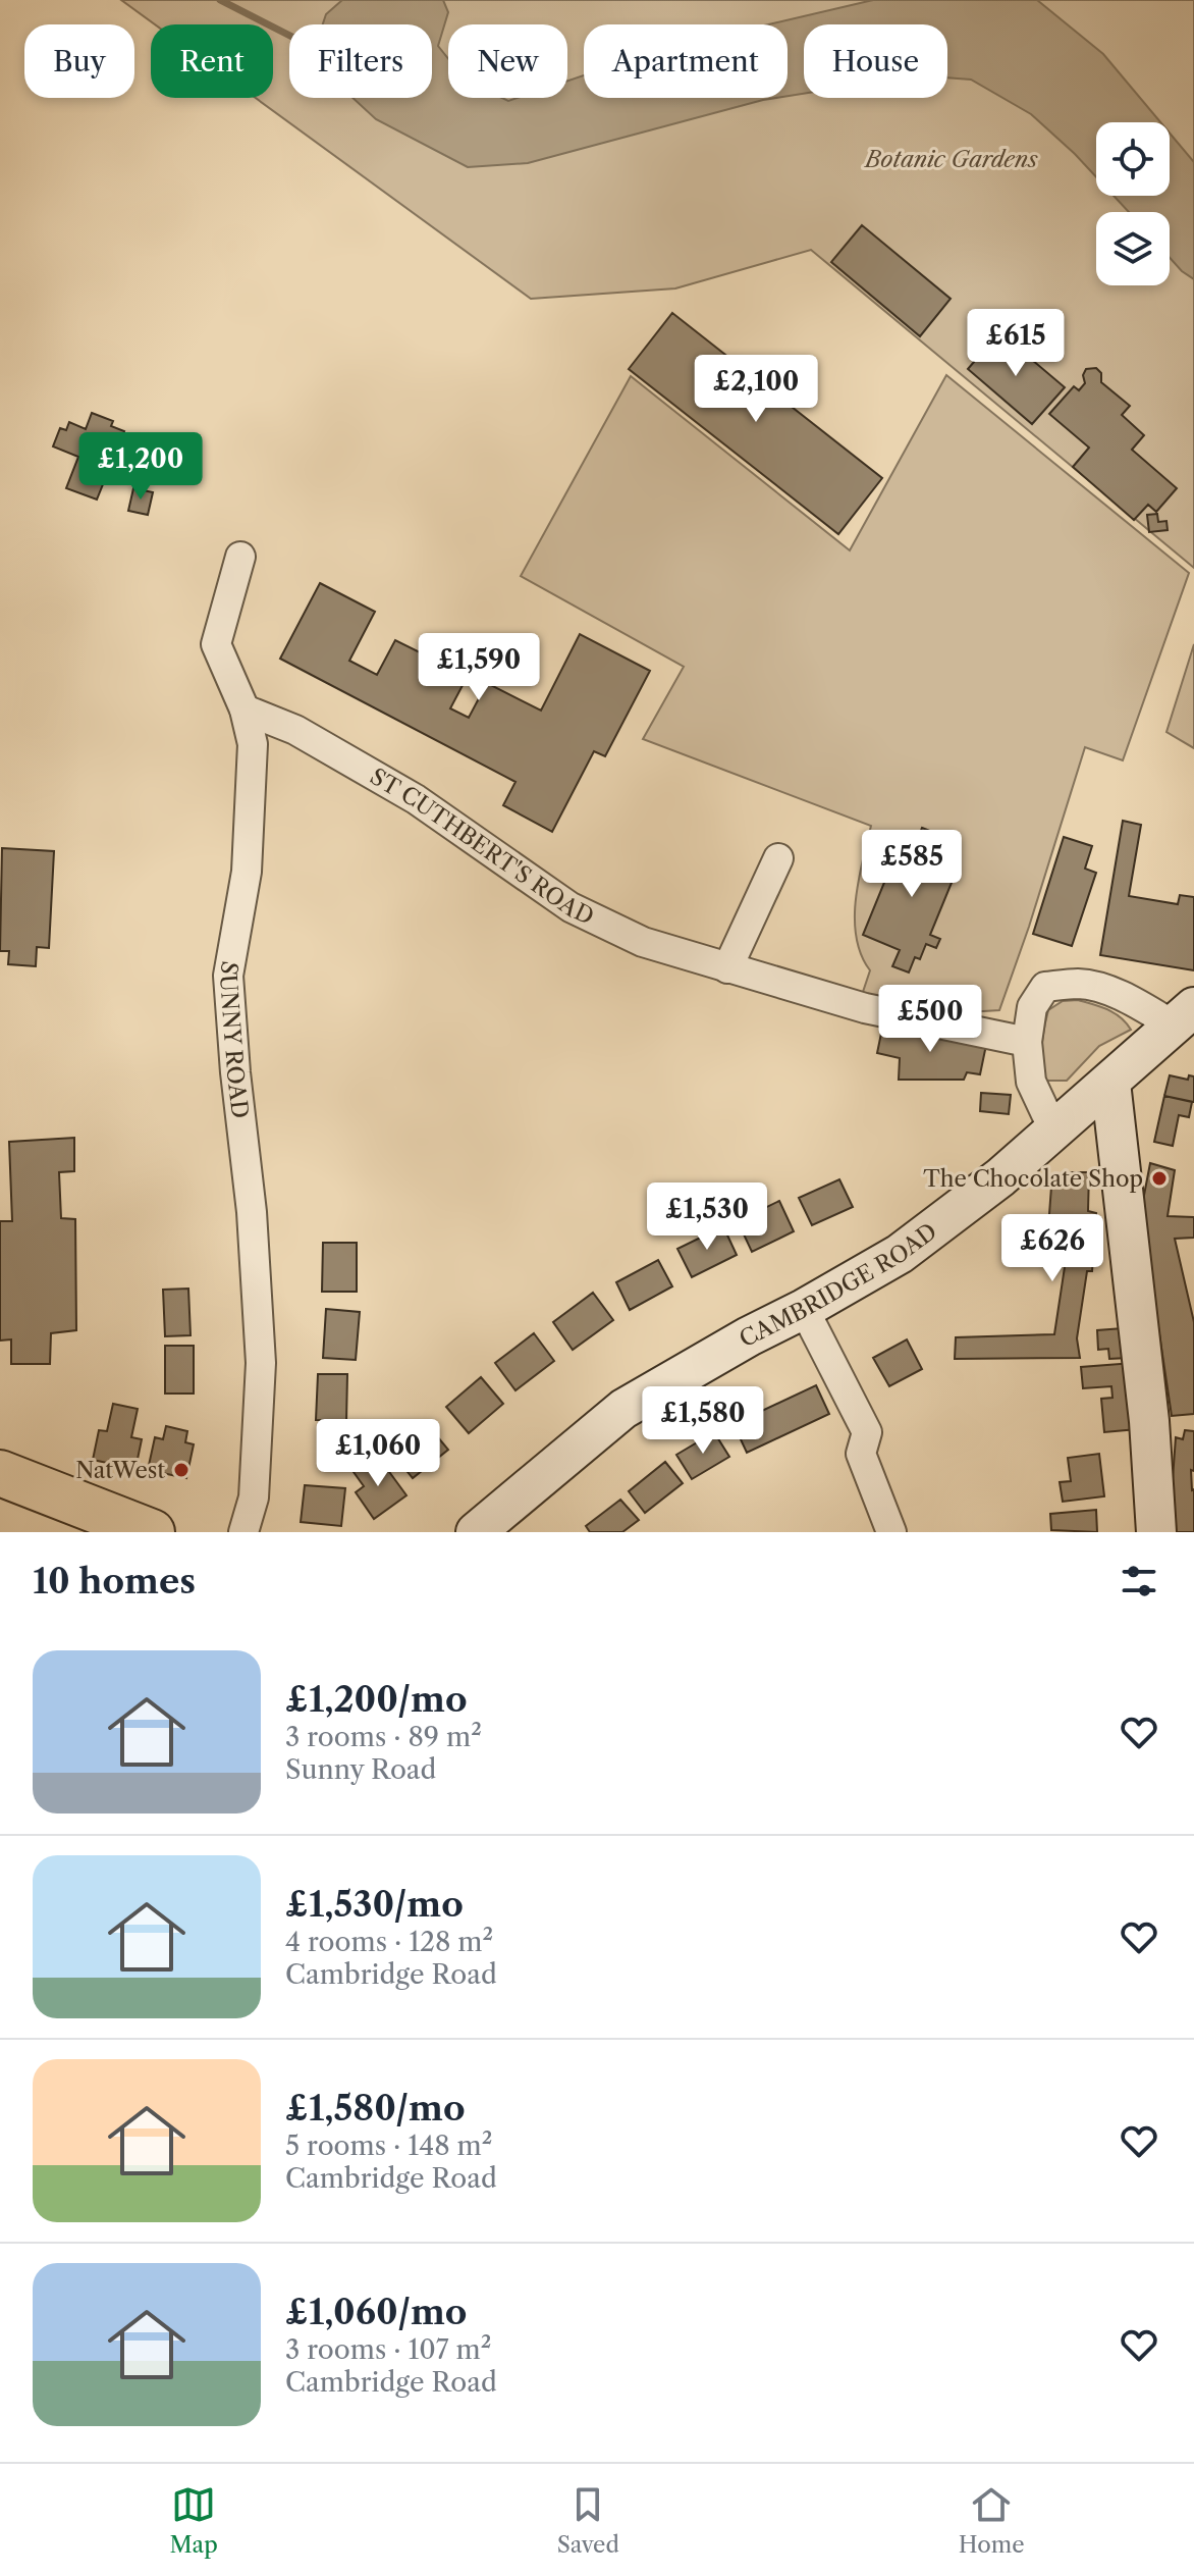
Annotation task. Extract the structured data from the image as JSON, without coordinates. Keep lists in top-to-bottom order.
{
  "streets": {
    "main road": ["CAMBRIDGE ROAD"],
    "street": ["ST CUTHBERT'S ROAD", "SUNNY ROAD"]
  },
  "crossings": [
    ["ST CUTHBERT'S ROAD", "SUNNY ROAD"]
  ],
  "parks": ["Botanic Gardens"],
  "places": ["The Chocolate Shop", "NatWest"],
  "page": {
    "chip": [
      "Buy",
      "Rent",
      "Filters",
      "New",
      "Apartment",
      "House"
    ],
    "price": [
      "£615",
      "£2,100",
      "£1,200",
      "£1,590",
      "£585",
      "£500",
      "£1,530",
      "£626",
      "£1,580",
      "£1,060"
    ],
    "heading": "10 homes",
    "list": [
      {
        "name": "£1,200/mo",
        "note": "3 rooms · 89 m² · Sunny Road"
      },
      {
        "name": "£1,530/mo",
        "note": "4 rooms · 128 m² · Cambridge Road"
      },
      {
        "name": "£1,580/mo",
        "note": "5 rooms · 148 m² · Cambridge Road"
      },
      {
        "name": "£1,060/mo",
        "note": "3 rooms · 107 m² · Cambridge Road"
      }
    ],
    "tabs": ["Map", "Saved", "Home"]
  }
}
